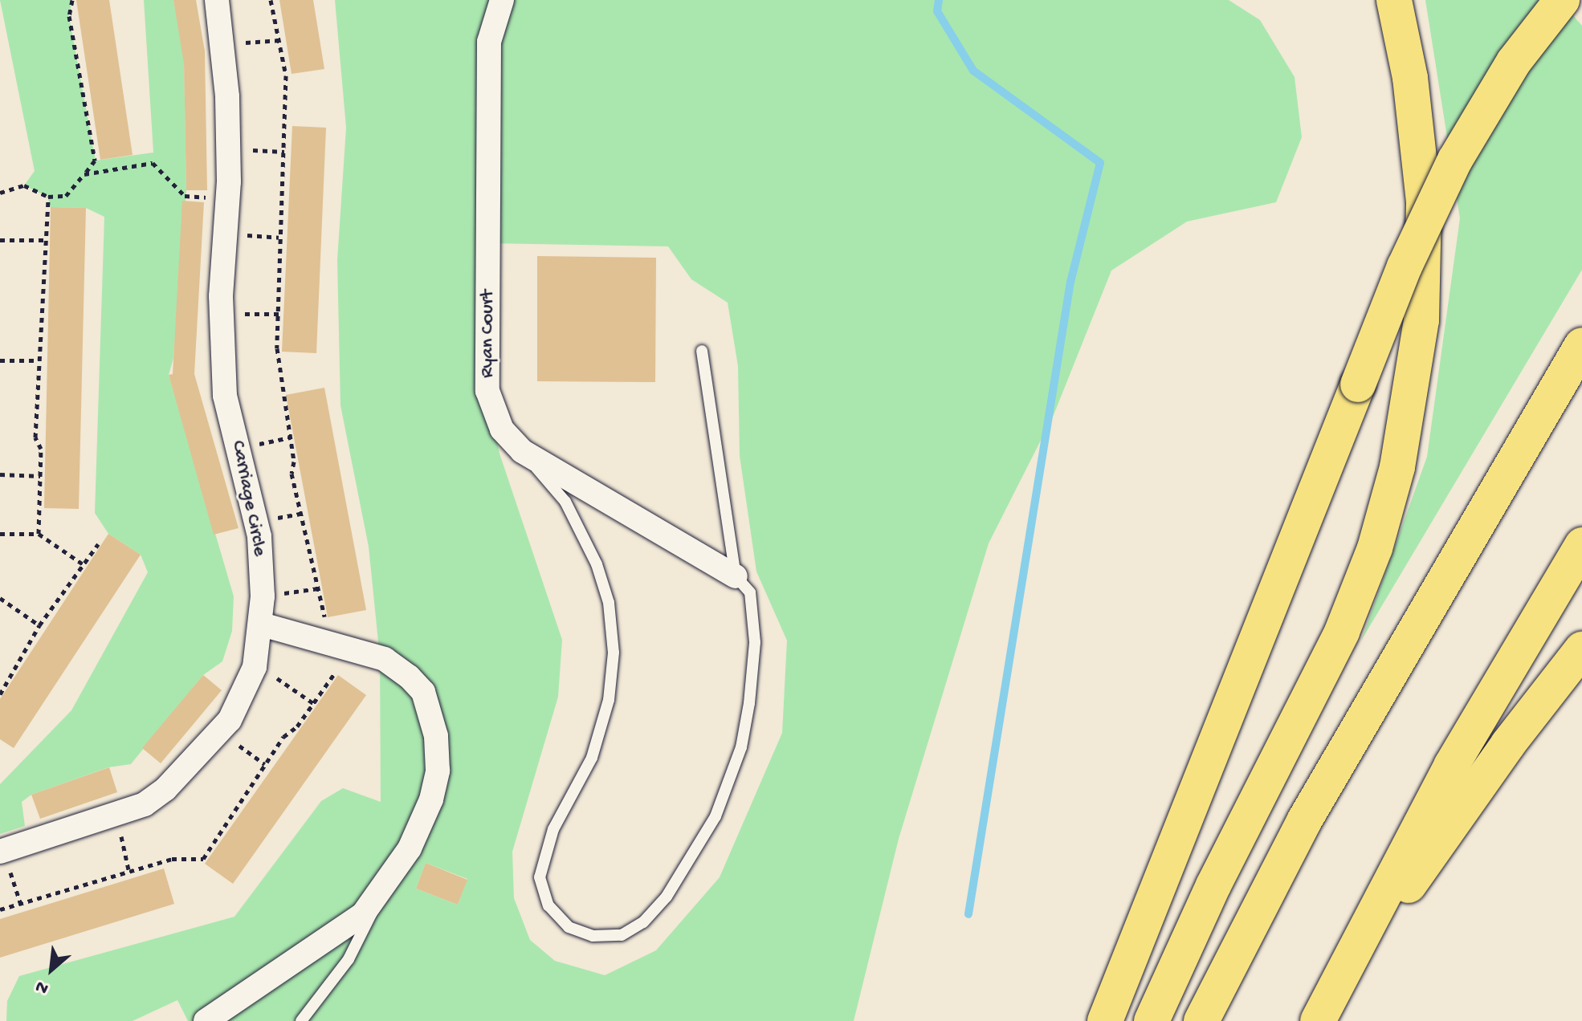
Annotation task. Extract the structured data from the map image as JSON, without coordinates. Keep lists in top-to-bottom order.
{
  "streets": {
    "street": ["Ryan Court", "Carriage Circle"]
  },
  "north": "bottom left"
}
